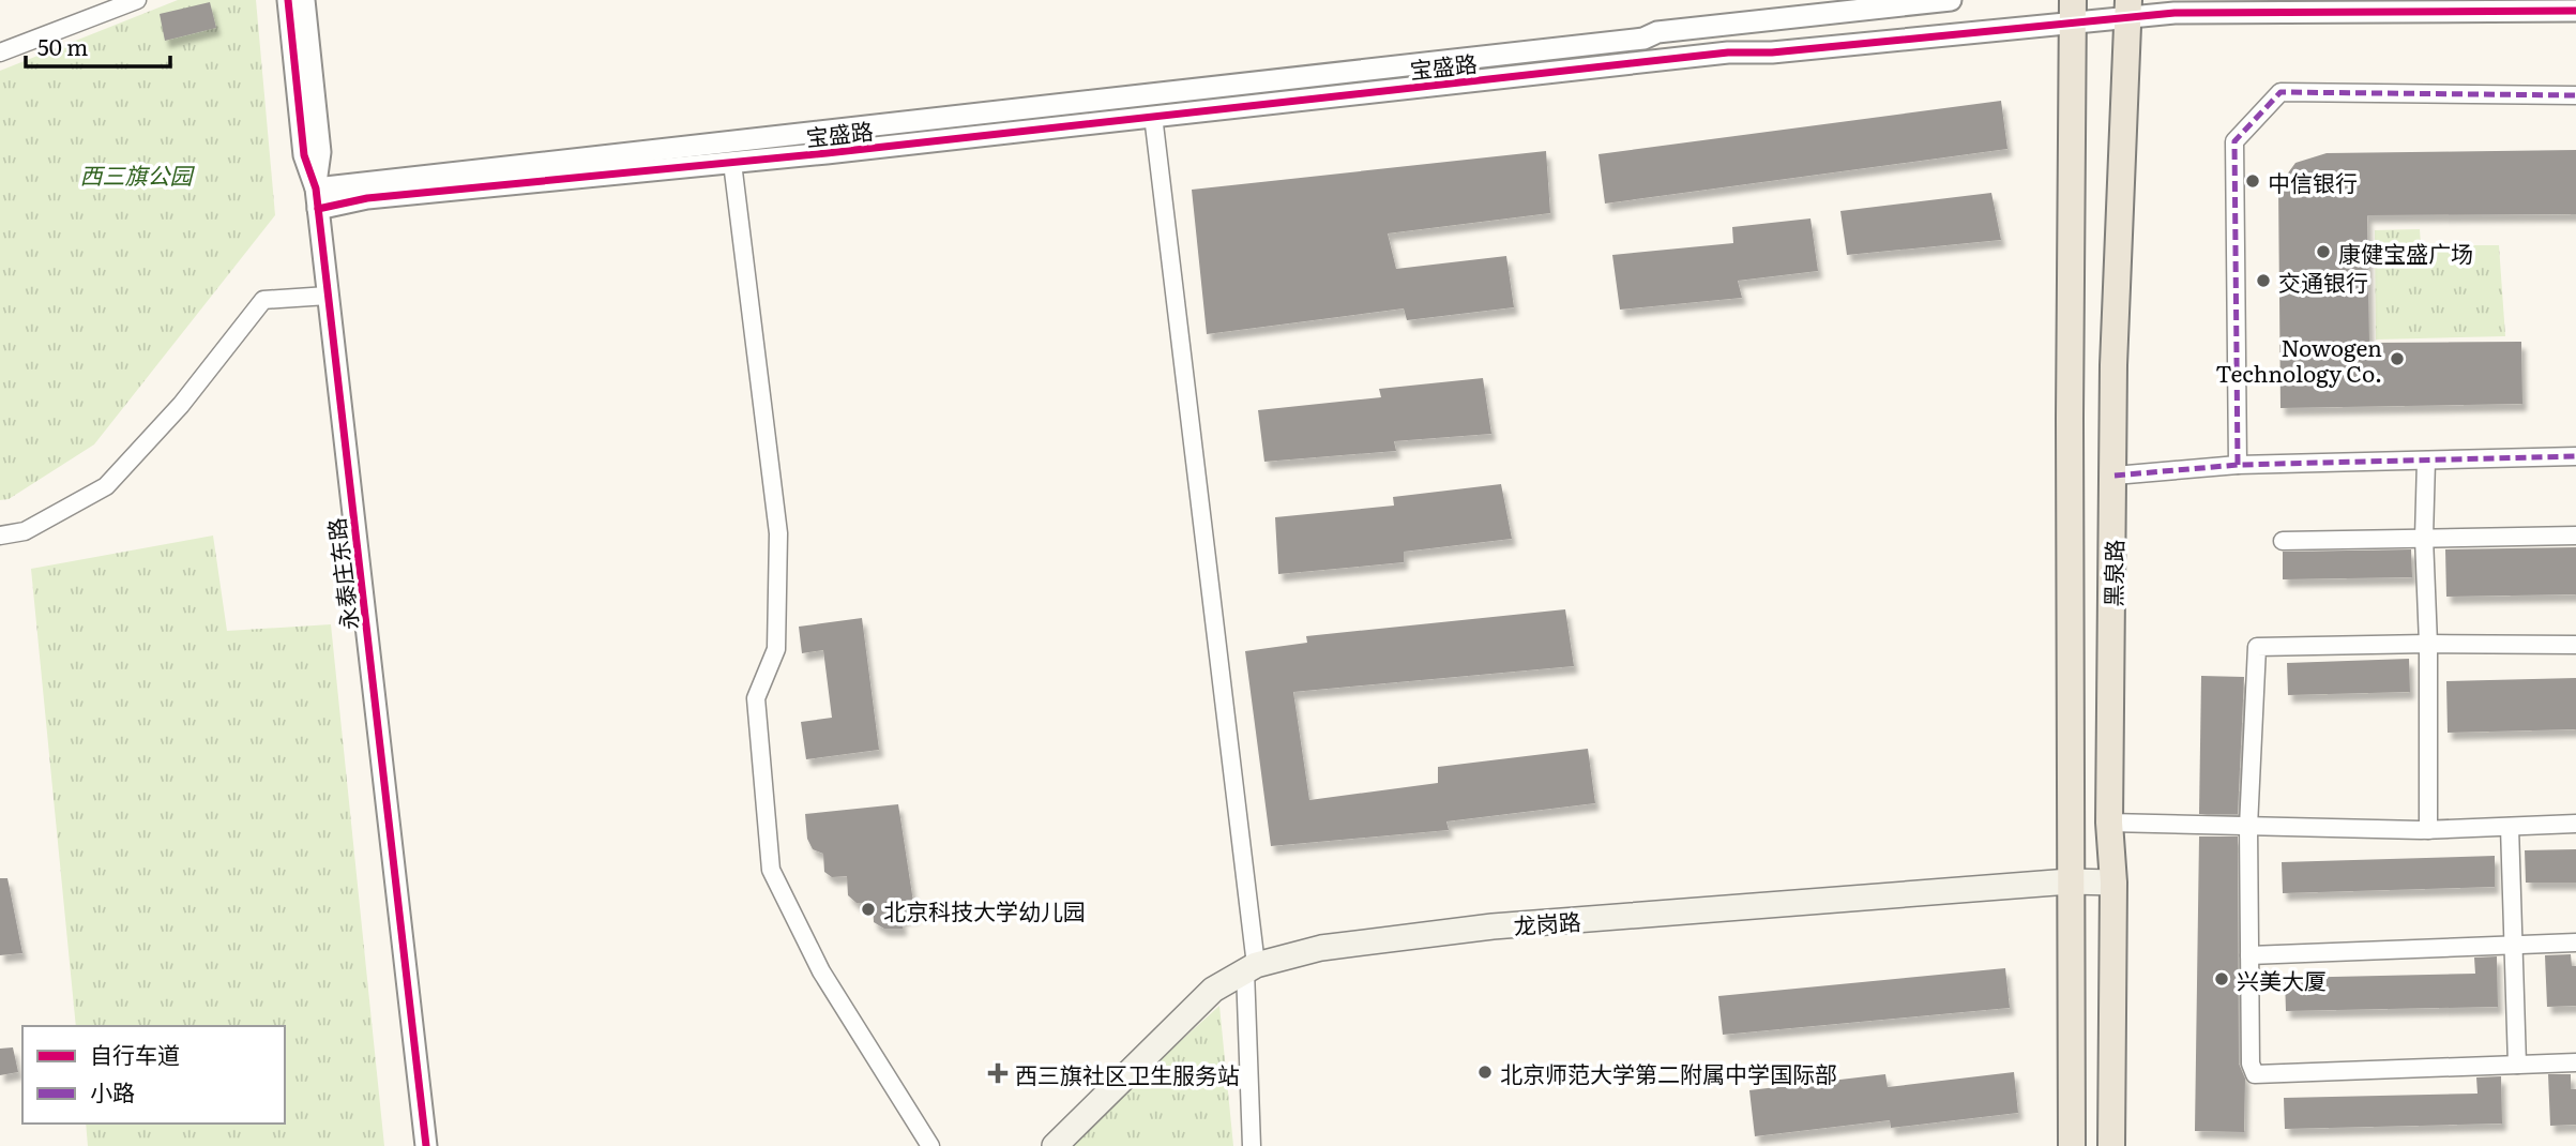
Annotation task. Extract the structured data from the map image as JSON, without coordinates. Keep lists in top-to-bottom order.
{
  "streets": {
    "main road": ["黑泉路", "龙岗路"],
    "street": ["宝盛路", "永泰庄东路"]
  },
  "crossings": [
    ["宝盛路", "黑泉路"],
    ["宝盛路", "永泰庄东路"],
    ["黑泉路", "龙岗路"]
  ],
  "parks": ["西三旗公园"],
  "places": {
    "other": [
      "中信银行",
      "康健宝盛广场",
      "交通银行",
      "Nowogen Technology Co.",
      "北京科技大学幼儿园",
      "兴美大厦",
      "北京师范大学第二附属中学国际部"
    ],
    "health": ["西三旗社区卫生服务站"]
  },
  "legend": ["自行车道", "小路"],
  "scale_bar": "50 m"
}
